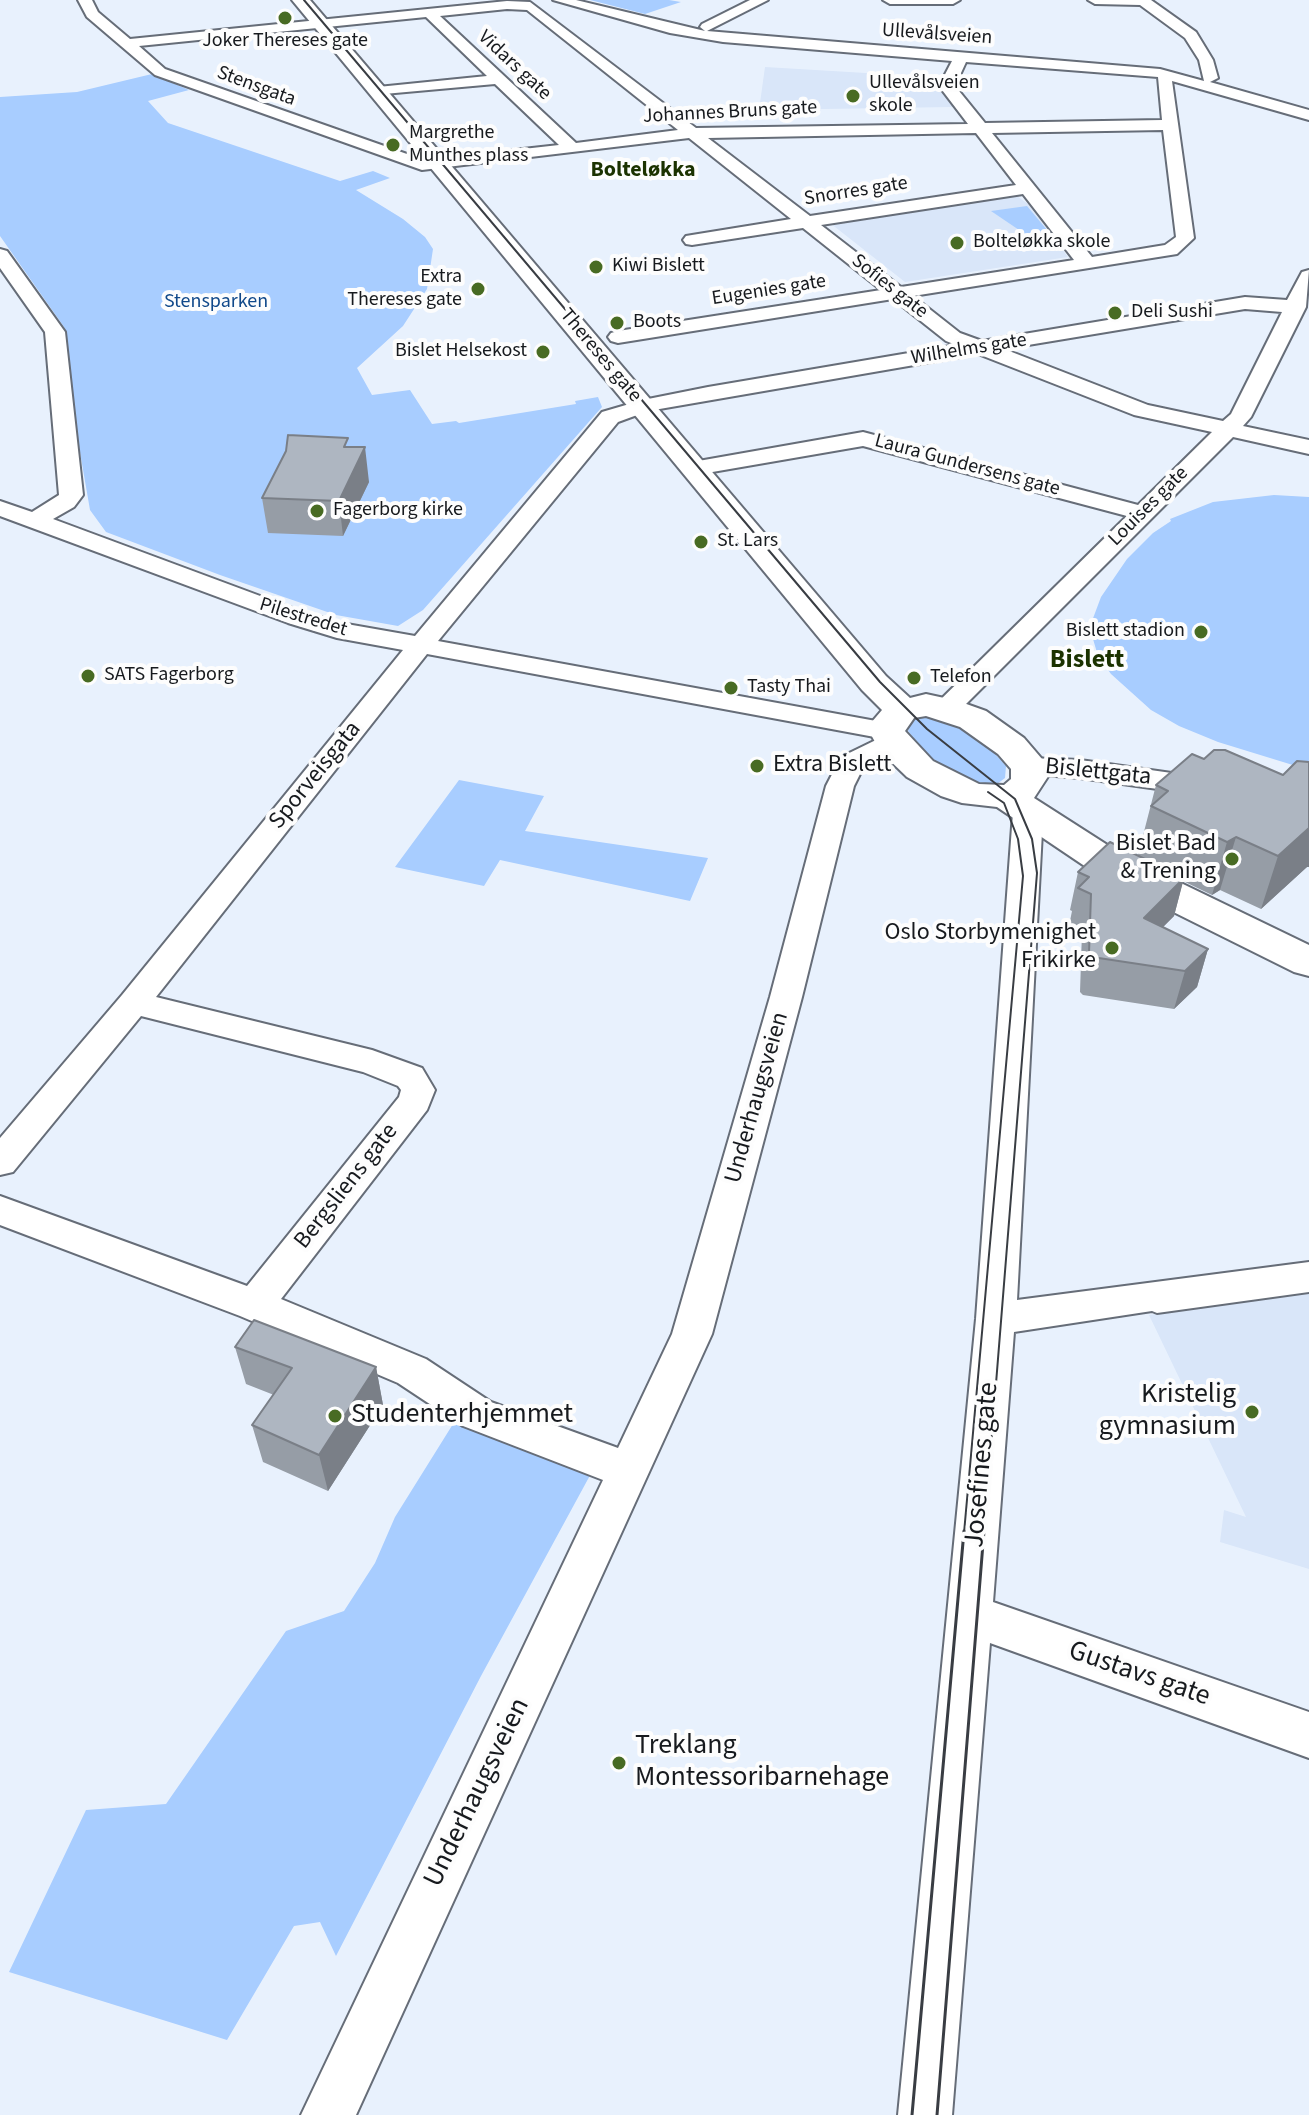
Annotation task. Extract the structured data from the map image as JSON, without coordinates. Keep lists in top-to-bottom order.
{
  "streets": {
    "main road": ["Thereses gate"],
    "street": [
      "Ullevålsveien",
      "Vidars gate",
      "Stensgata",
      "Johannes Bruns gate",
      "Snorres gate",
      "Sofies gate",
      "Eugenies gate",
      "Wilhelms gate",
      "Laura Gundersens gate",
      "Louises gate",
      "Pilestredet",
      "Bislettgata",
      "Sporveisgata",
      "Underhaugsveien",
      "Bergsliens gate",
      "Josefines gate",
      "Gustavs gate"
    ]
  },
  "crossings": [
    ["Ullevålsveien", "Eugenies gate"],
    ["Vidars gate", "Johannes Bruns gate"],
    ["Vidars gate", "Sofies gate"],
    ["Stensgata", "Johannes Bruns gate"],
    ["Stensgata", "Thereses gate"],
    ["Johannes Bruns gate", "Sofies gate"],
    ["Johannes Bruns gate", "Eugenies gate"],
    ["Johannes Bruns gate", "Thereses gate"],
    ["Snorres gate", "Sofies gate"],
    ["Sofies gate", "Eugenies gate"],
    ["Sofies gate", "Wilhelms gate"],
    ["Sofies gate", "Louises gate"],
    ["Wilhelms gate", "Thereses gate"],
    ["Wilhelms gate", "Louises gate"],
    ["Wilhelms gate", "Sporveisgata"],
    ["Thereses gate", "Laura Gundersens gate"],
    ["Thereses gate", "Pilestredet"],
    ["Thereses gate", "Sporveisgata"],
    ["Thereses gate", "Underhaugsveien"],
    ["Thereses gate", "Josefines gate"],
    ["Laura Gundersens gate", "Louises gate"],
    ["Pilestredet", "Sporveisgata"],
    ["Pilestredet", "Underhaugsveien"],
    ["Sporveisgata", "Bergsliens gate"],
    ["Josefines gate", "Gustavs gate"]
  ],
  "districts": ["Bolteløkka", "Bislett"],
  "parks": ["Stensparken"],
  "places": [
    "Joker Thereses gate",
    "Ullevålsveien skole",
    "Margrethe Munthes plass",
    "Bolteløkka skole",
    "Kiwi Bislett",
    "Extra Thereses gate",
    "Deli Sushi",
    "Boots",
    "Bislet Helsekost",
    "Fagerborg kirke",
    "St. Lars",
    "Bislett stadion",
    "SATS Fagerborg",
    "Telefon",
    "Tasty Thai",
    "Extra Bislett",
    "Bislet Bad & Trening",
    "Oslo Storbymenighet Frikirke",
    "Kristelig gymnasium",
    "Studenterhjemmet",
    "Treklang Montessoribarnehage"
  ]
}
